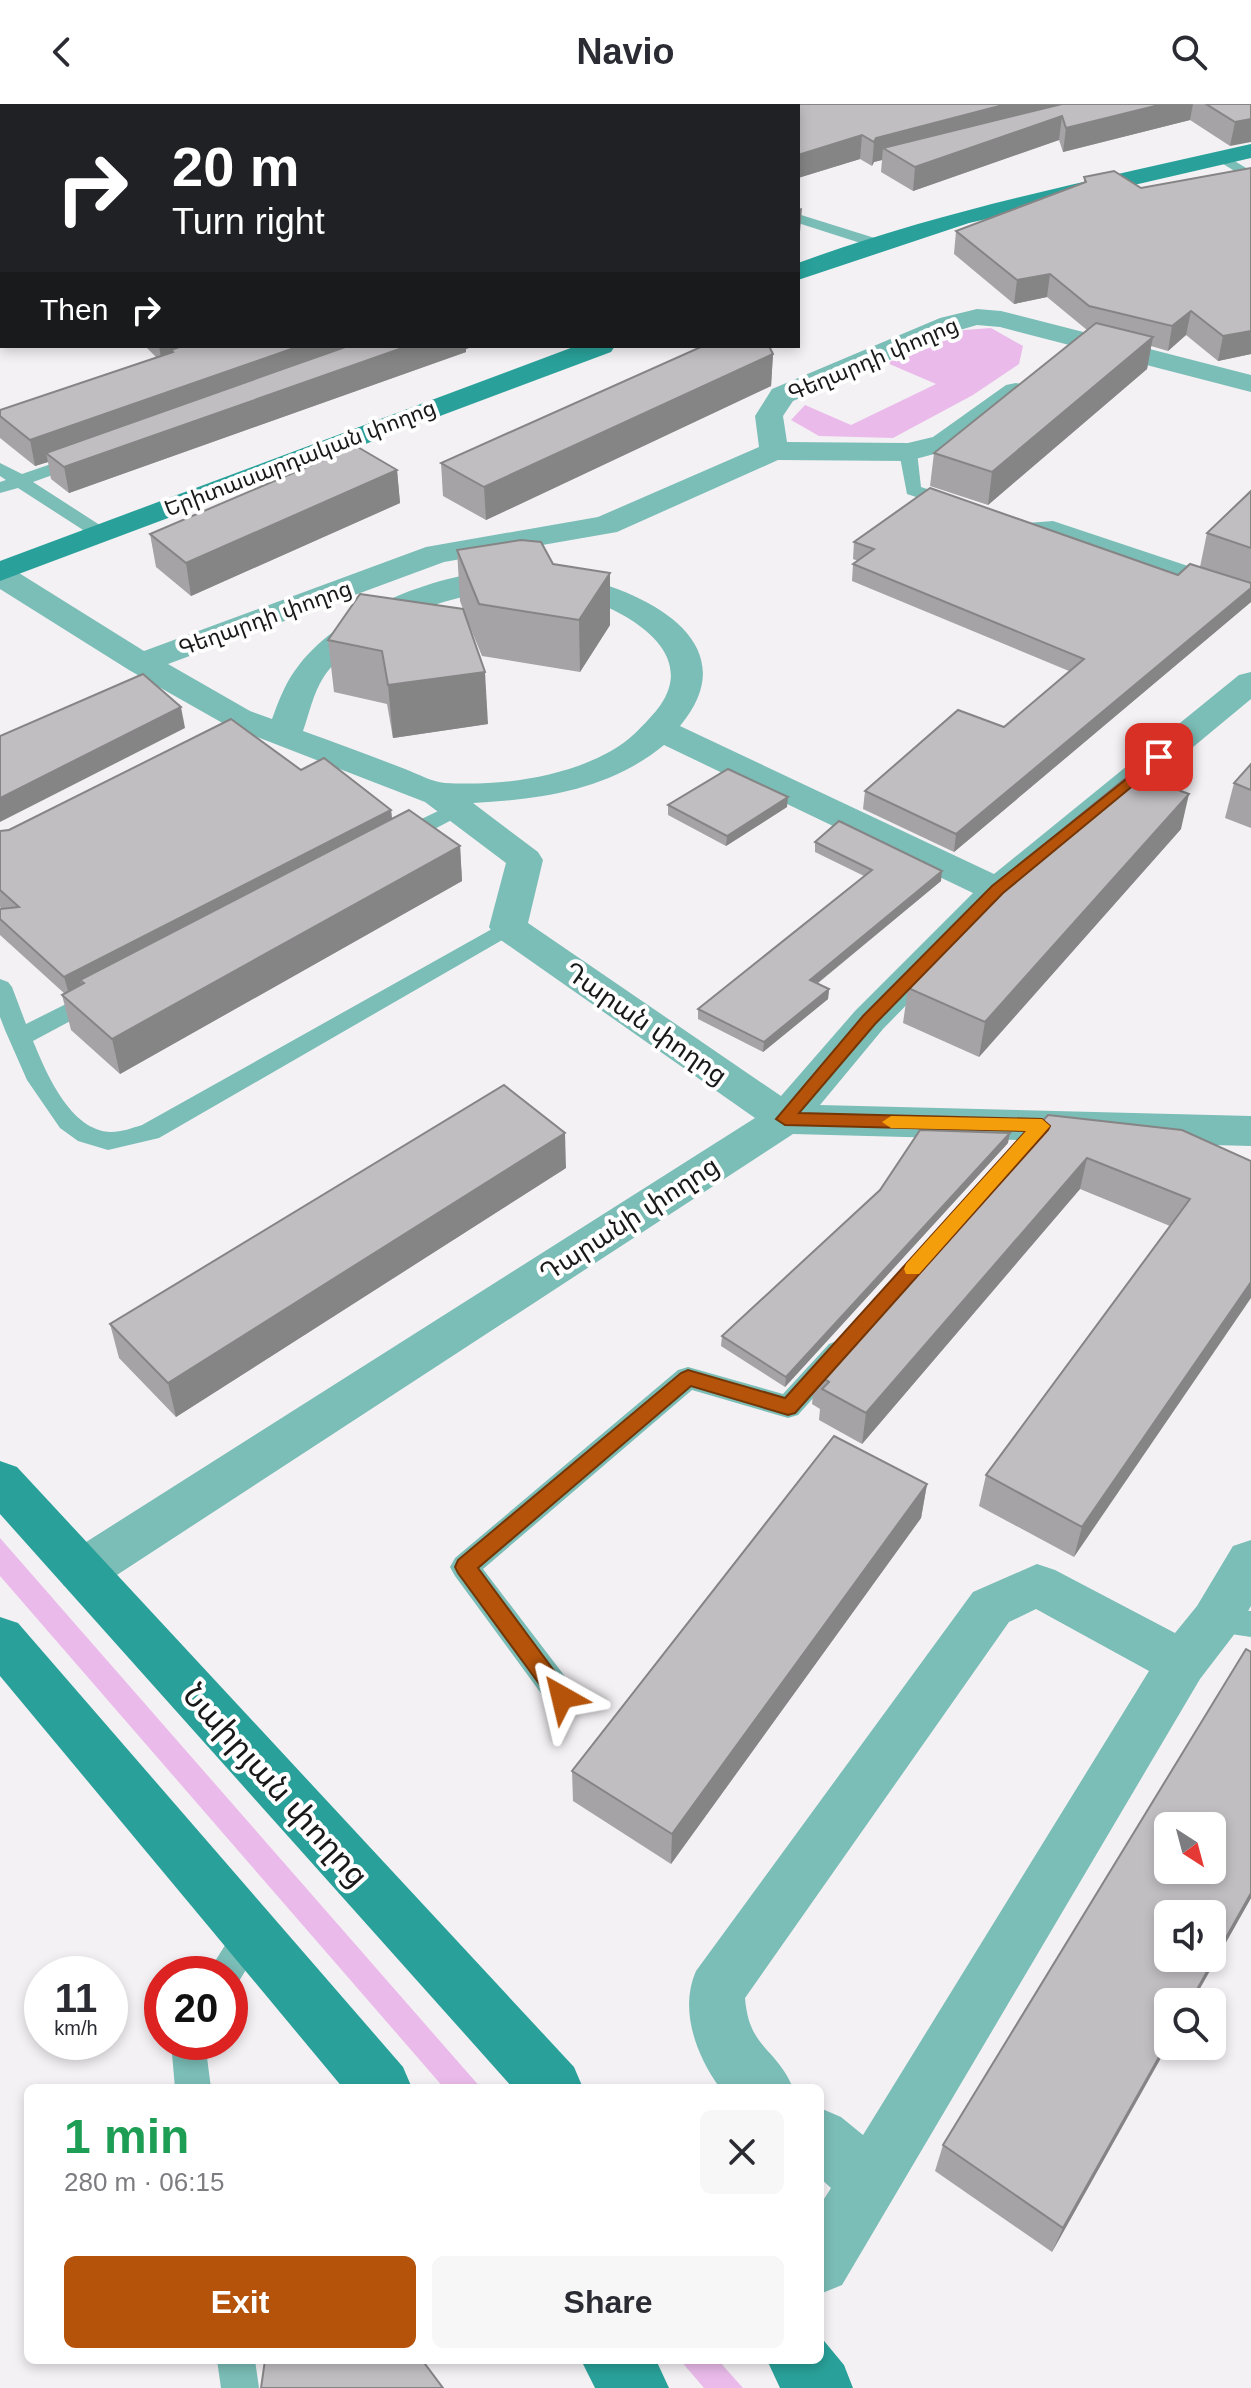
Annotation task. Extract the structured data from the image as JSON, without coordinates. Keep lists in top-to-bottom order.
{
  "streets": {
    "street": [
      "Գեղարդի փողոց",
      "Երիտասարդական փողոց",
      "Դարան փողոց",
      "Դարանի փողոց",
      "Նաիրյան փողոց"
    ]
  },
  "crossings": [
    ["Դարան փողոց", "Դարանի փողոց"],
    ["Դարանի փողոց", "Նաիրյան փողոց"]
  ],
  "north": "bottom right",
  "page": {
    "header": "Navio",
    "turn": ["20 m", "Turn right"],
    "then": "Then",
    "speed": "11 km/h",
    "limit": "20",
    "heading": ["1 min", "280 m · 06:15"],
    "buttons": ["Exit", "Share"]
  }
}
